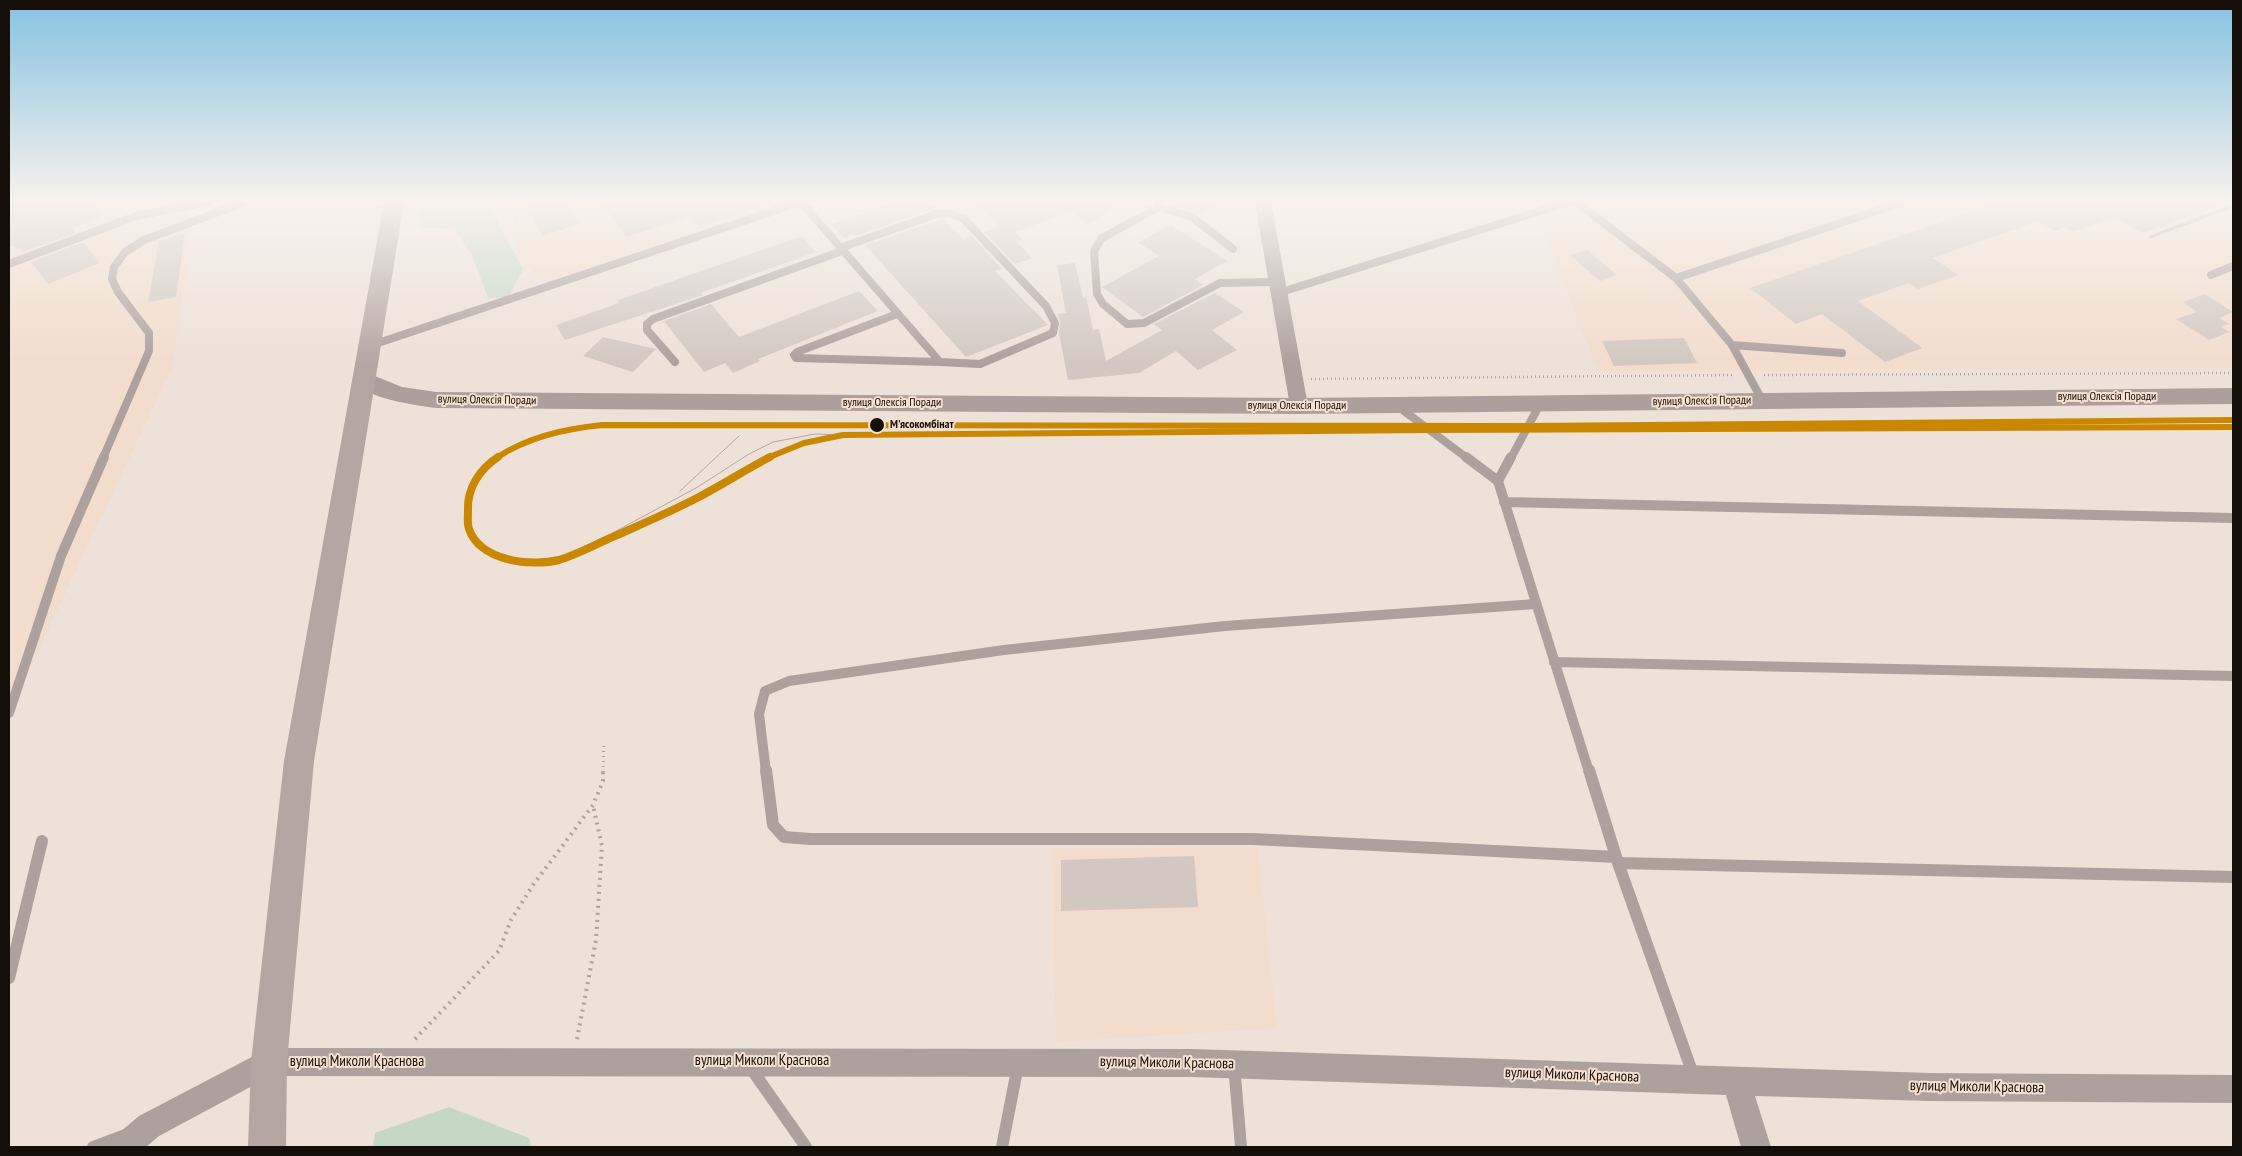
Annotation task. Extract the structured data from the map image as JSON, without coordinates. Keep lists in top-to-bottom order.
{
  "streets": {
    "main road": ["вулиця Олексія Поради"],
    "street": ["вулиця Миколи Краснова"]
  },
  "places": ["М'ясокомбінат"]
}
